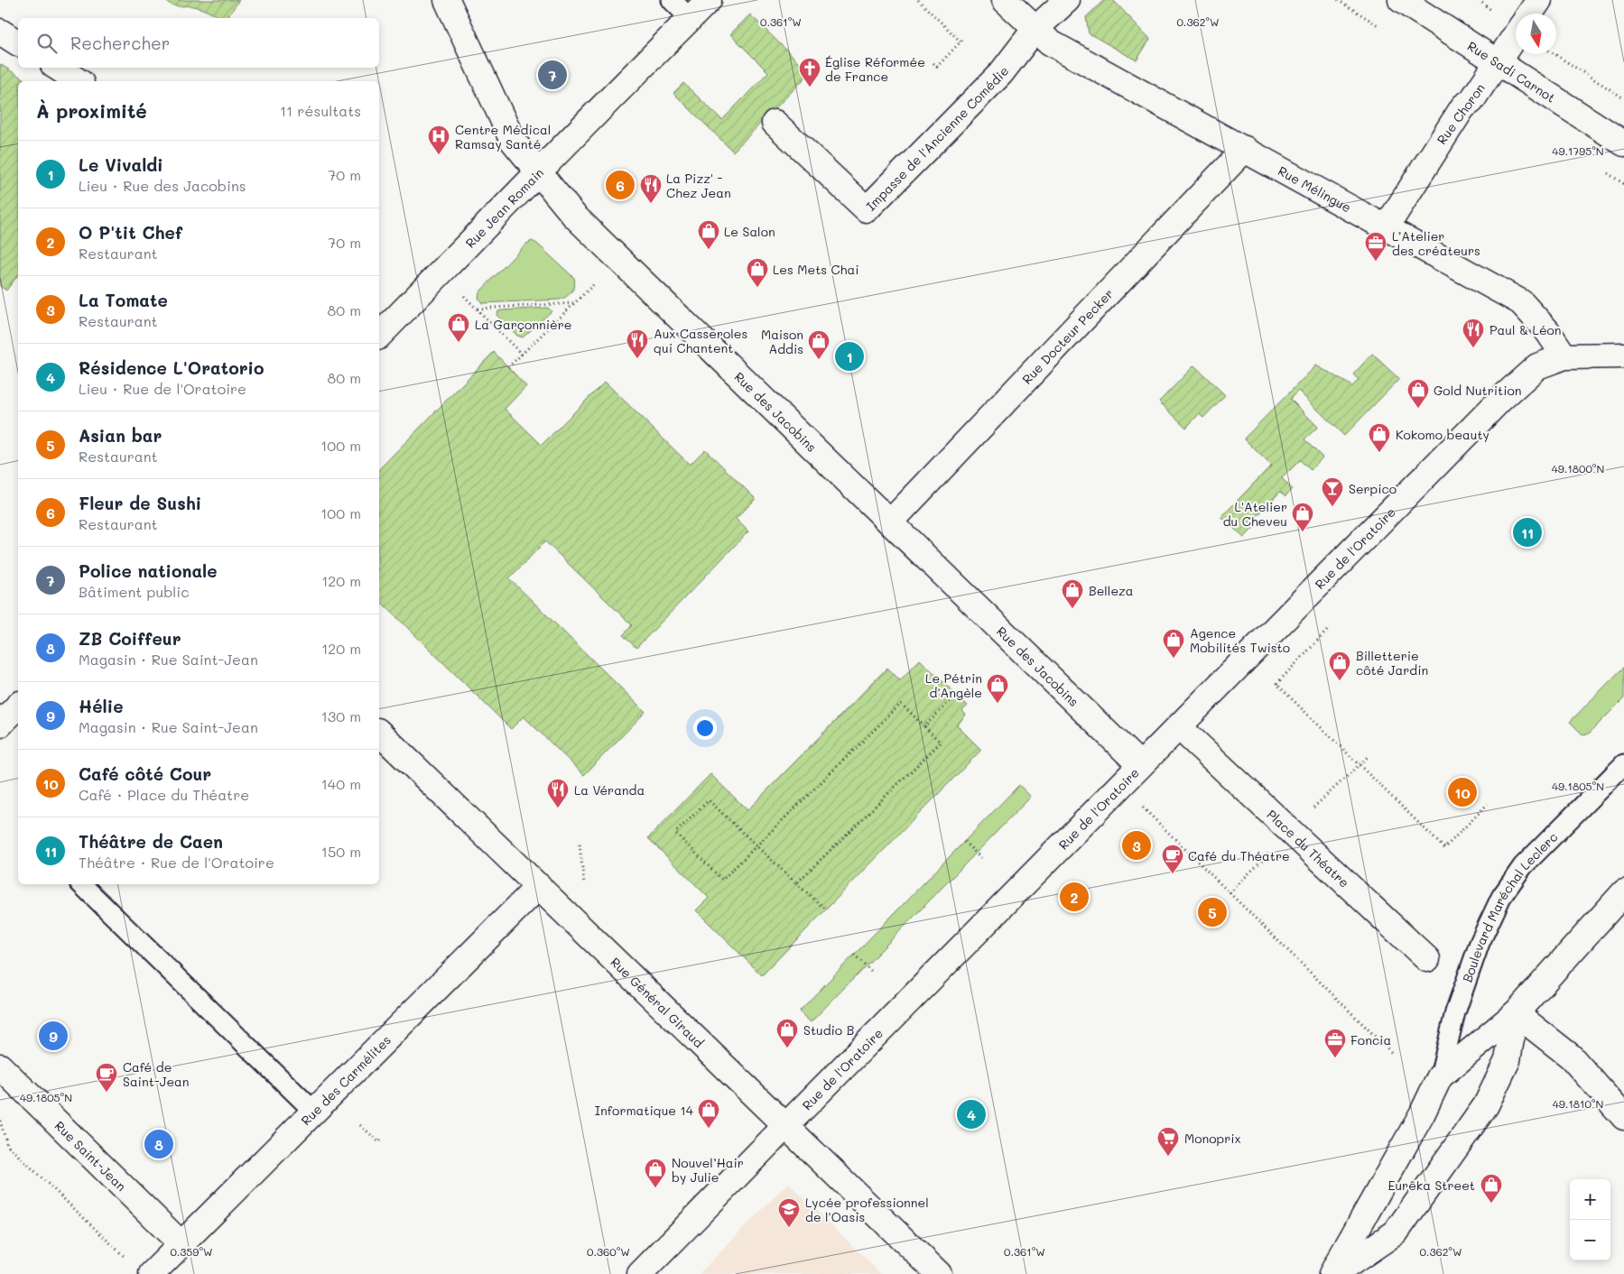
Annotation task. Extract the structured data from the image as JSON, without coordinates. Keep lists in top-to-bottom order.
{
  "streets": {
    "street": [
      "Rue Sadi Carnot",
      "Rue Choron",
      "Impasse de l'Ancienne Comédie",
      "Rue Mélingue",
      "Rue Jean Romain",
      "Rue Docteur Pecker",
      "Rue des Jacobins",
      "Rue de l'Oratoire",
      "Place du Théatre",
      "Boulevard Maréchal Leclerc",
      "Rue Général Giraud",
      "Rue des Carmélites",
      "Rue Saint-Jean"
    ]
  },
  "crossings": [
    ["Rue Sadi Carnot", "Rue Choron"],
    ["Rue Choron", "Rue Mélingue"],
    ["Impasse de l'Ancienne Comédie", "Rue Mélingue"],
    ["Rue Mélingue", "Rue Docteur Pecker"],
    ["Rue Mélingue", "Rue de l'Oratoire"],
    ["Rue Jean Romain", "Rue des Jacobins"],
    ["Rue Docteur Pecker", "Rue des Jacobins"],
    ["Rue des Jacobins", "Rue de l'Oratoire"],
    ["Rue de l'Oratoire", "Rue Général Giraud"],
    ["Rue Général Giraud", "Rue des Carmélites"],
    ["Rue des Carmélites", "Rue Saint-Jean"]
  ],
  "places": {
    "church": ["Église Réformée de France"],
    "hospital": ["Centre Médical Ramsay Santé"],
    "restaurant": [
      "La Pizz' - Chez Jean",
      "Paul & Léon",
      "Aux Casseroles qui Chantent",
      "La Véranda"
    ],
    "shop": [
      "Le Salon",
      "Les Mets Chai",
      "La Garçonnière",
      "Maison Addis",
      "Gold Nutrition",
      "Kokomo beauty",
      "L'Atelier du Cheveu",
      "Belleza",
      "Agence Mobilités Twisto",
      "Billetterie côté Jardin",
      "Le Pétrin d'Angèle",
      "Studio B",
      "Informatique 14",
      "Nouvel’Hair by Julie",
      "Eurêka Street"
    ],
    "office": ["L’Atelier des créateurs", "Foncia"],
    "bar": ["Serpico"],
    "cafe": ["Café du Théatre", "Café de Saint-Jean"],
    "supermarket": ["Monoprix"],
    "school or university": ["Lycée professionnel de l'Oasis"]
  },
  "north": "bottom",
  "page": {
    "search": "Rechercher",
    "pins": [
      "7",
      "6",
      "1",
      "11",
      "10",
      "3",
      "2",
      "5",
      "9",
      "4",
      "8"
    ],
    "heading": ["À proximité", "11 résultats"],
    "list": [
      {
        "mark": "1",
        "name": "Le Vivaldi",
        "note": "Lieu · Rue des Jacobins",
        "value": "70 m"
      },
      {
        "mark": "2",
        "name": "O P'tit Chef",
        "note": "Restaurant",
        "value": "70 m"
      },
      {
        "mark": "3",
        "name": "La Tomate",
        "note": "Restaurant",
        "value": "80 m"
      },
      {
        "mark": "4",
        "name": "Résidence L'Oratorio",
        "note": "Lieu · Rue de l'Oratoire",
        "value": "80 m"
      },
      {
        "mark": "5",
        "name": "Asian bar",
        "note": "Restaurant",
        "value": "100 m"
      },
      {
        "mark": "6",
        "name": "Fleur de Sushi",
        "note": "Restaurant",
        "value": "100 m"
      },
      {
        "mark": "7",
        "name": "Police nationale",
        "note": "Bâtiment public",
        "value": "120 m"
      },
      {
        "mark": "8",
        "name": "ZB Coiffeur",
        "note": "Magasin · Rue Saint-Jean",
        "value": "120 m"
      },
      {
        "mark": "9",
        "name": "Hélie",
        "note": "Magasin · Rue Saint-Jean",
        "value": "130 m"
      },
      {
        "mark": "10",
        "name": "Café côté Cour",
        "note": "Café · Place du Théatre",
        "value": "140 m"
      },
      {
        "mark": "11",
        "name": "Théâtre de Caen",
        "note": "Théâtre · Rue de l'Oratoire",
        "value": "150 m"
      }
    ],
    "map_buttons": ["+", "−"]
  },
  "coordinates": [
    "0.361°W",
    "0.362°W",
    "49.1795°N",
    "49.1800°N",
    "49.1805°N",
    "49.1810°N",
    "0.359°W",
    "0.360°W"
  ]
}
